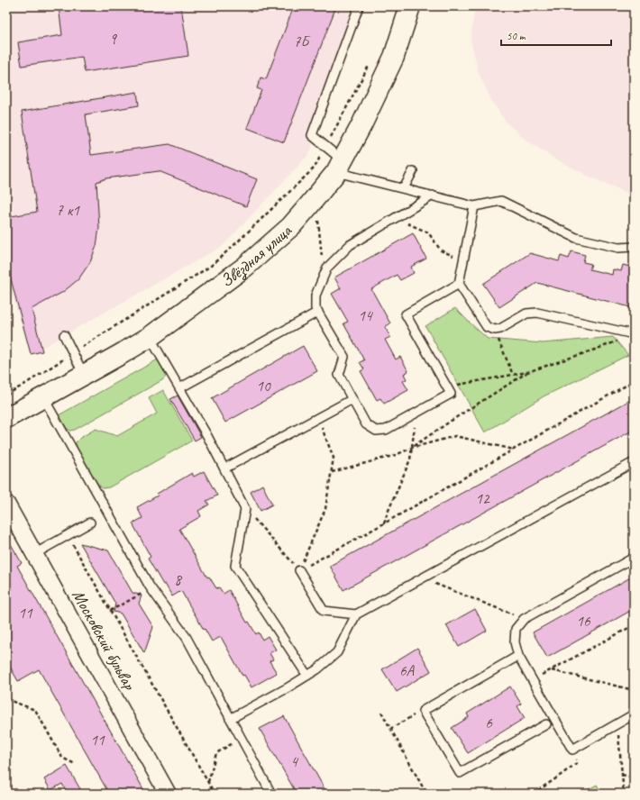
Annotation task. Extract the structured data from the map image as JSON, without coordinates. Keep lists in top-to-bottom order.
{
  "streets": {
    "main road": ["Звёздная улица"],
    "street": ["Московский бульвар"]
  },
  "house_numbers": [
    "9",
    "7Б",
    "7 к1",
    "14",
    "10",
    "12",
    "8",
    "11",
    "16",
    "6А",
    "6",
    "11",
    "4"
  ],
  "scale_bar": "50 m"
}
